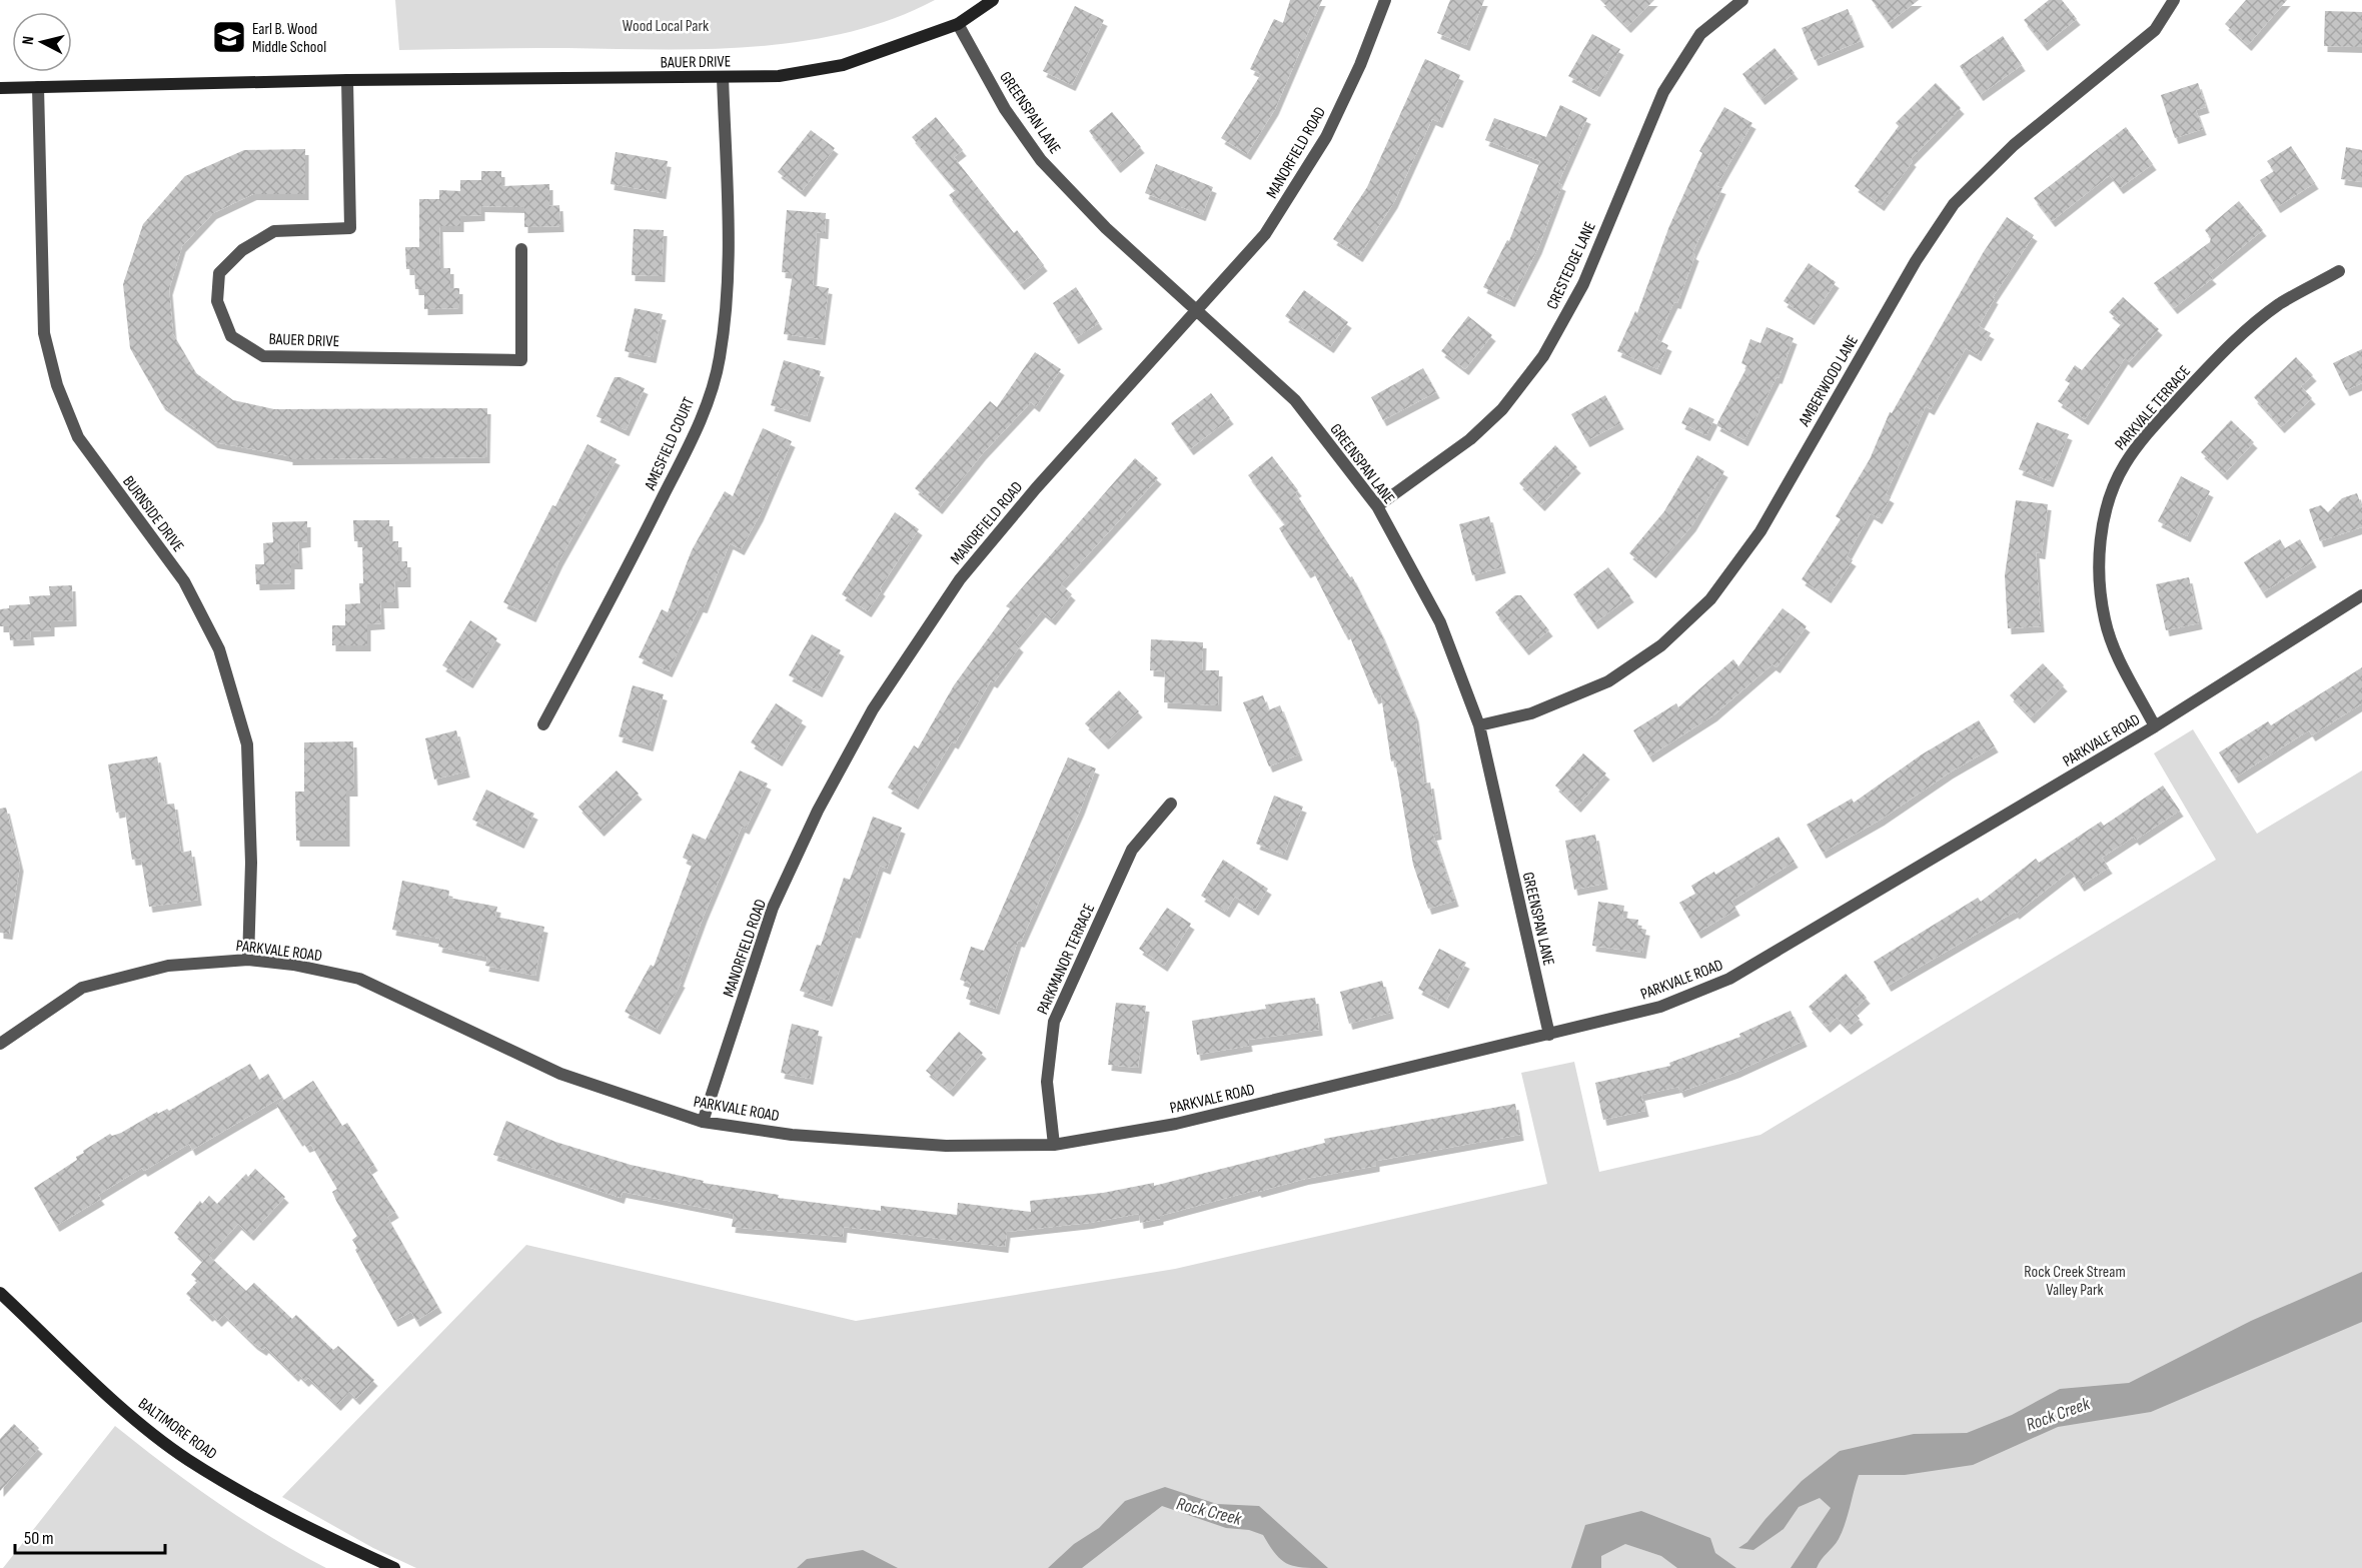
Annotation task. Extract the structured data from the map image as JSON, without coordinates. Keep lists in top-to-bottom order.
{
  "streets": {
    "street": [
      "BAUER DRIVE",
      "GREENSPAN LANE",
      "MANORFIELD ROAD",
      "CRESTEDGE LANE",
      "AMBERWOOD LANE",
      "PARKVALE TERRACE",
      "AMESFIELD COURT",
      "BURNSIDE DRIVE",
      "PARKVALE ROAD",
      "PARKMANOR TERRACE",
      "BALTIMORE ROAD"
    ]
  },
  "crossings": [
    ["BAUER DRIVE", "GREENSPAN LANE"],
    ["BAUER DRIVE", "AMESFIELD COURT"],
    ["BAUER DRIVE", "BURNSIDE DRIVE"],
    ["GREENSPAN LANE", "MANORFIELD ROAD"],
    ["GREENSPAN LANE", "CRESTEDGE LANE"],
    ["GREENSPAN LANE", "AMBERWOOD LANE"],
    ["GREENSPAN LANE", "PARKVALE ROAD"],
    ["MANORFIELD ROAD", "PARKVALE ROAD"],
    ["PARKVALE TERRACE", "PARKVALE ROAD"],
    ["BURNSIDE DRIVE", "PARKVALE ROAD"],
    ["PARKVALE ROAD", "PARKMANOR TERRACE"]
  ],
  "water": ["Rock Creek"],
  "parks": ["Wood Local Park", "Rock Creek Stream Valley Park"],
  "places": {
    "school or university": ["Earl B. Wood Middle School"]
  },
  "scale_bar": "50 m",
  "north": "left"
}
